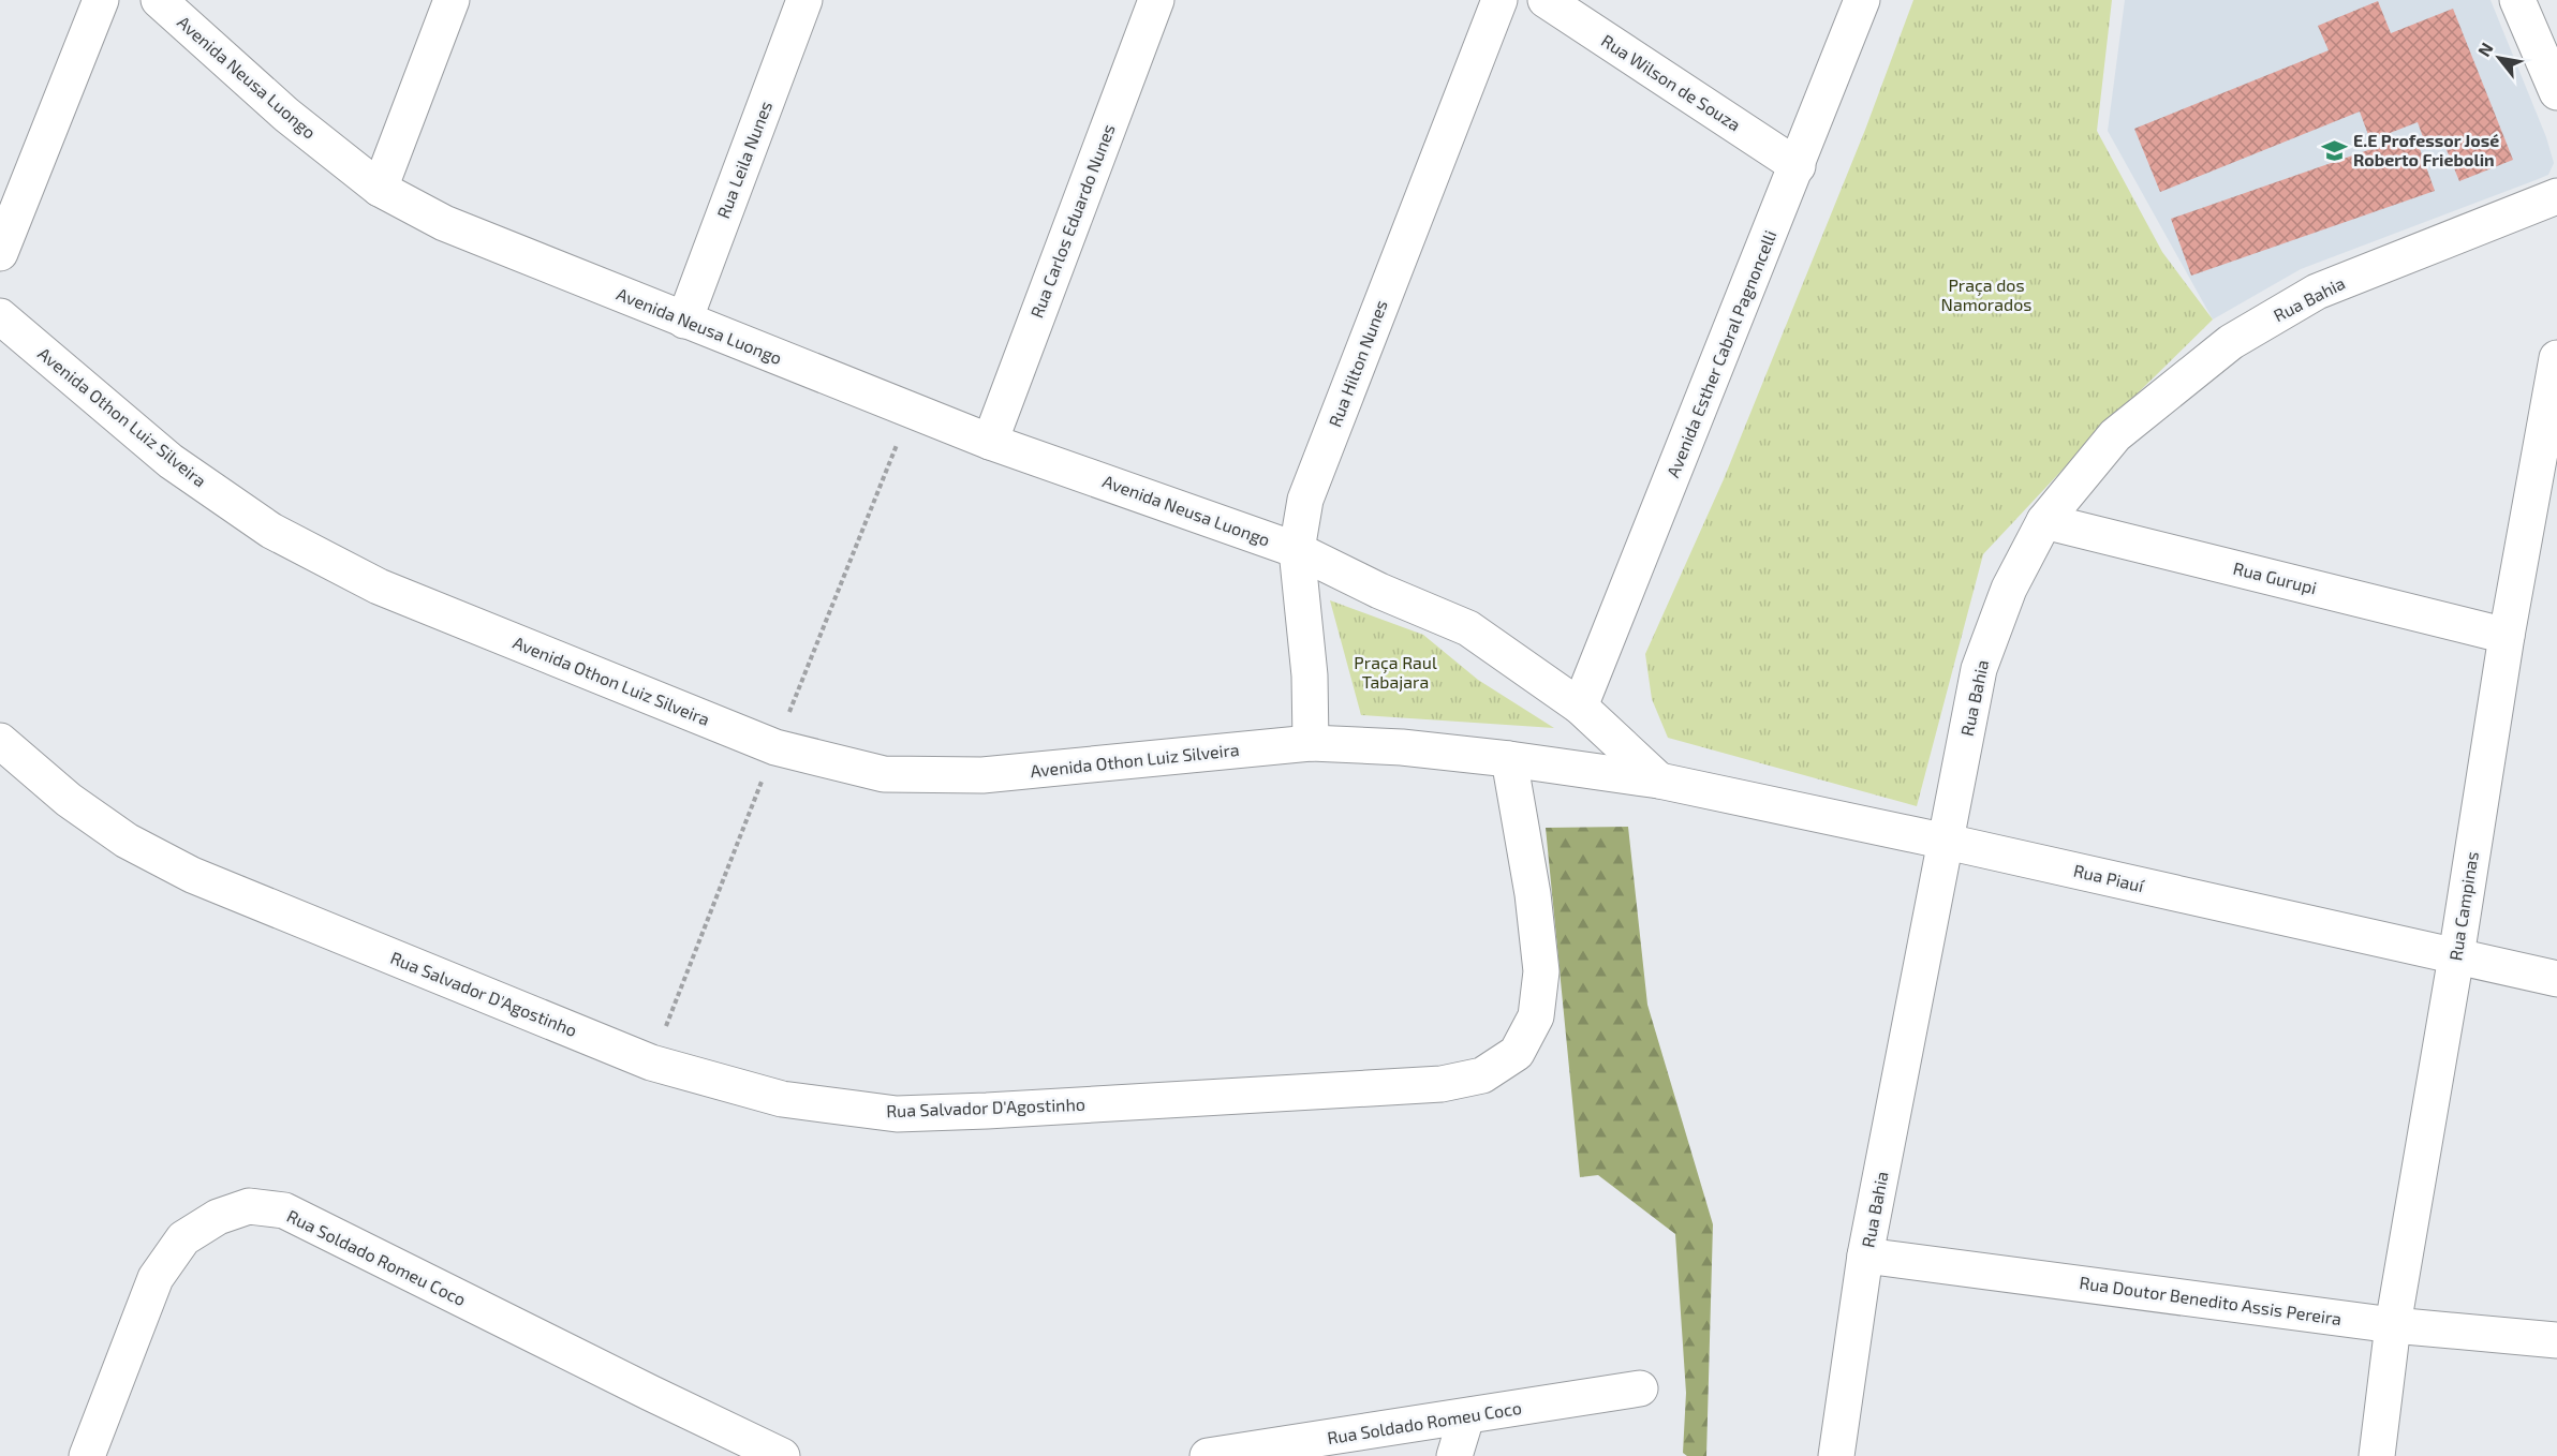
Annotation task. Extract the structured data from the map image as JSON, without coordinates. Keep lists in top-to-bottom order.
{
  "streets": {
    "street": [
      "Avenida Neusa Luongo",
      "Rua Wilson de Souza",
      "Rua Leila Nunes",
      "Rua Carlos Eduardo Nunes",
      "Rua Bahia",
      "Avenida Esther Cabral Pagnoncelli",
      "Rua Hilton Nunes",
      "Avenida Othon Luiz Silveira",
      "Rua Gurupi",
      "Rua Piauí",
      "Rua Campinas",
      "Rua Salvador D'Agostinho",
      "Rua Soldado Romeu Coco",
      "Rua Doutor Benedito Assis Pereira"
    ]
  },
  "crossings": [
    ["Avenida Neusa Luongo", "Rua Leila Nunes"],
    ["Avenida Neusa Luongo", "Rua Carlos Eduardo Nunes"],
    ["Avenida Neusa Luongo", "Rua Hilton Nunes"],
    ["Rua Wilson de Souza", "Avenida Esther Cabral Pagnoncelli"],
    ["Rua Bahia", "Rua Gurupi"],
    ["Rua Bahia", "Rua Piauí"],
    ["Rua Bahia", "Rua Doutor Benedito Assis Pereira"],
    ["Rua Hilton Nunes", "Avenida Othon Luiz Silveira"],
    ["Rua Gurupi", "Rua Campinas"],
    ["Rua Piauí", "Rua Campinas"],
    ["Rua Campinas", "Rua Doutor Benedito Assis Pereira"]
  ],
  "parks": ["Praça dos Namorados", "Praça Raul Tabajara"],
  "places": {
    "school or university": ["E.E Professor José Roberto Friebolin"]
  },
  "north": "top left"
}
